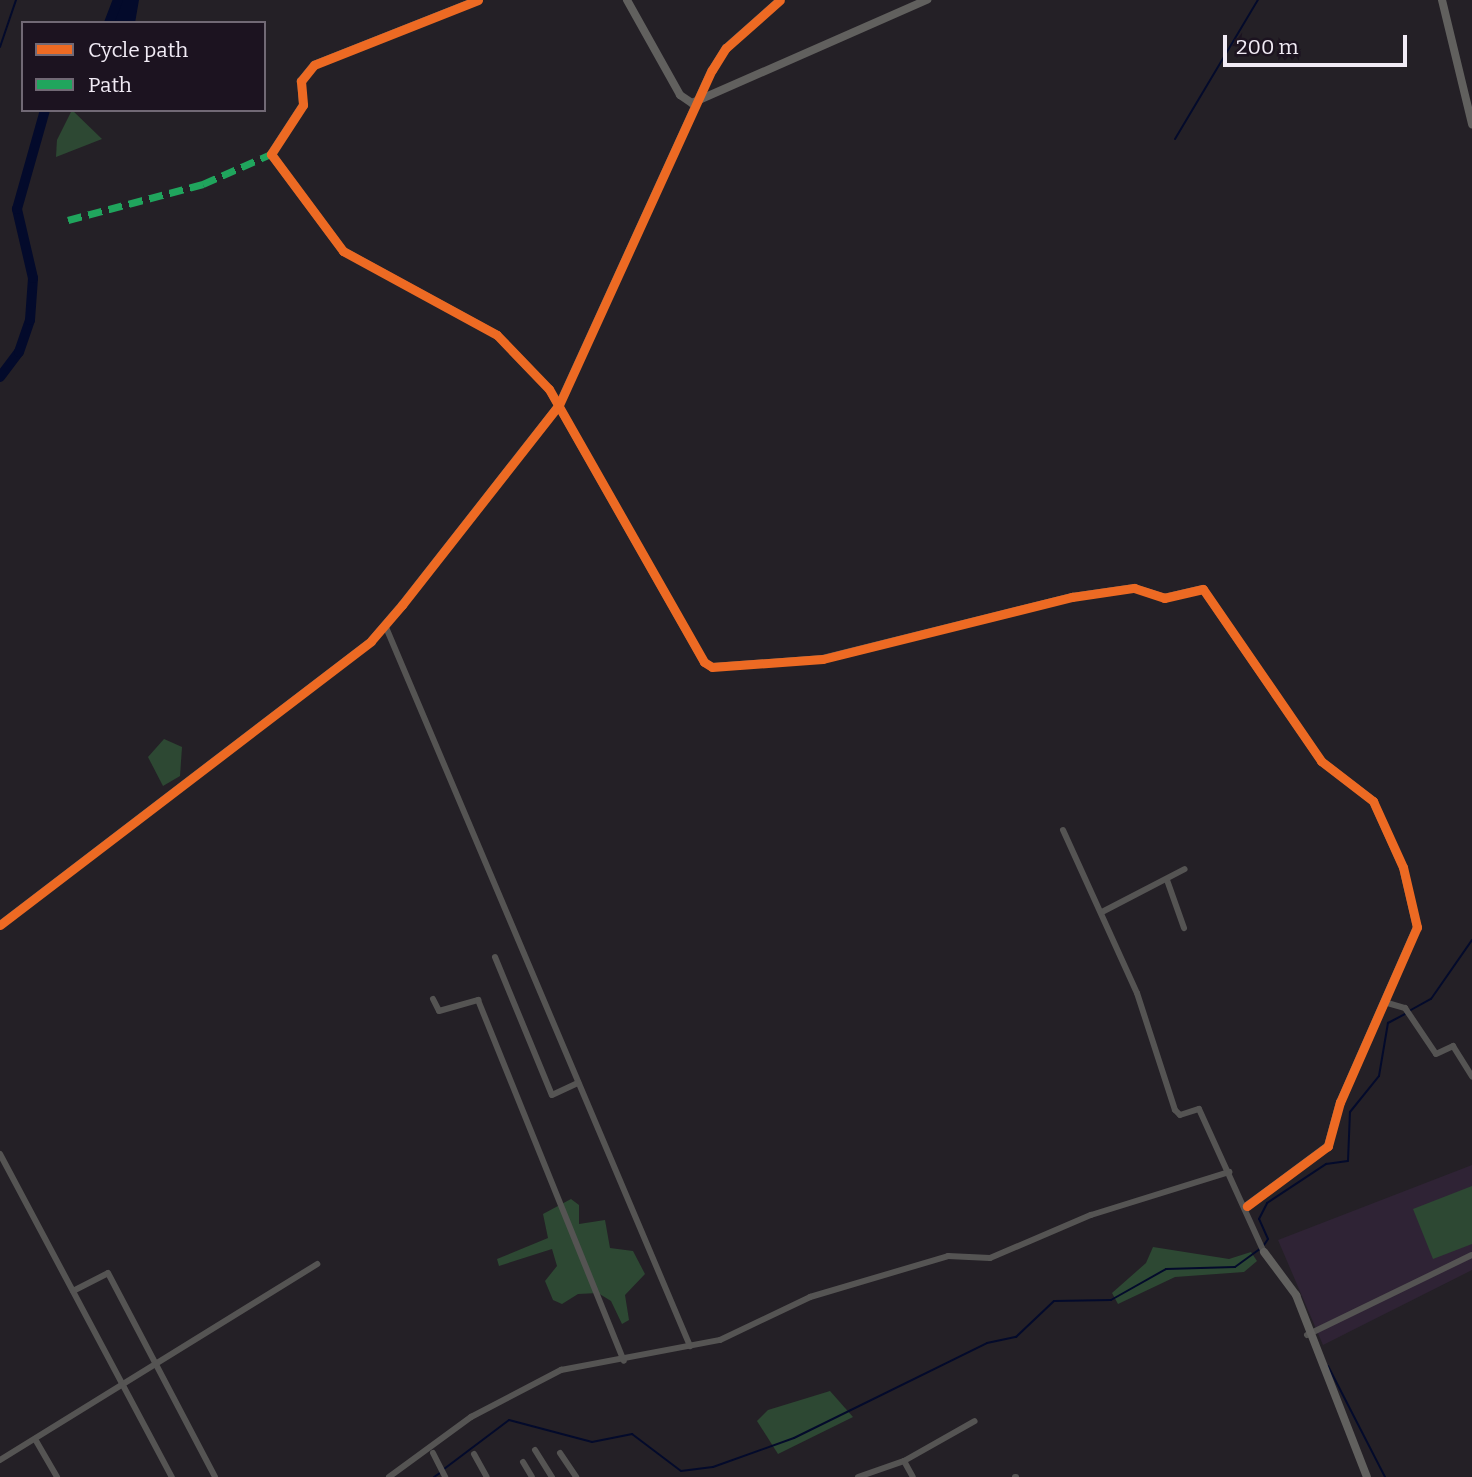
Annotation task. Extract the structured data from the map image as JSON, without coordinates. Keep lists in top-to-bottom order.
{
  "legend": ["Cycle path", "Path"],
  "scale_bar": "200 m"
}
